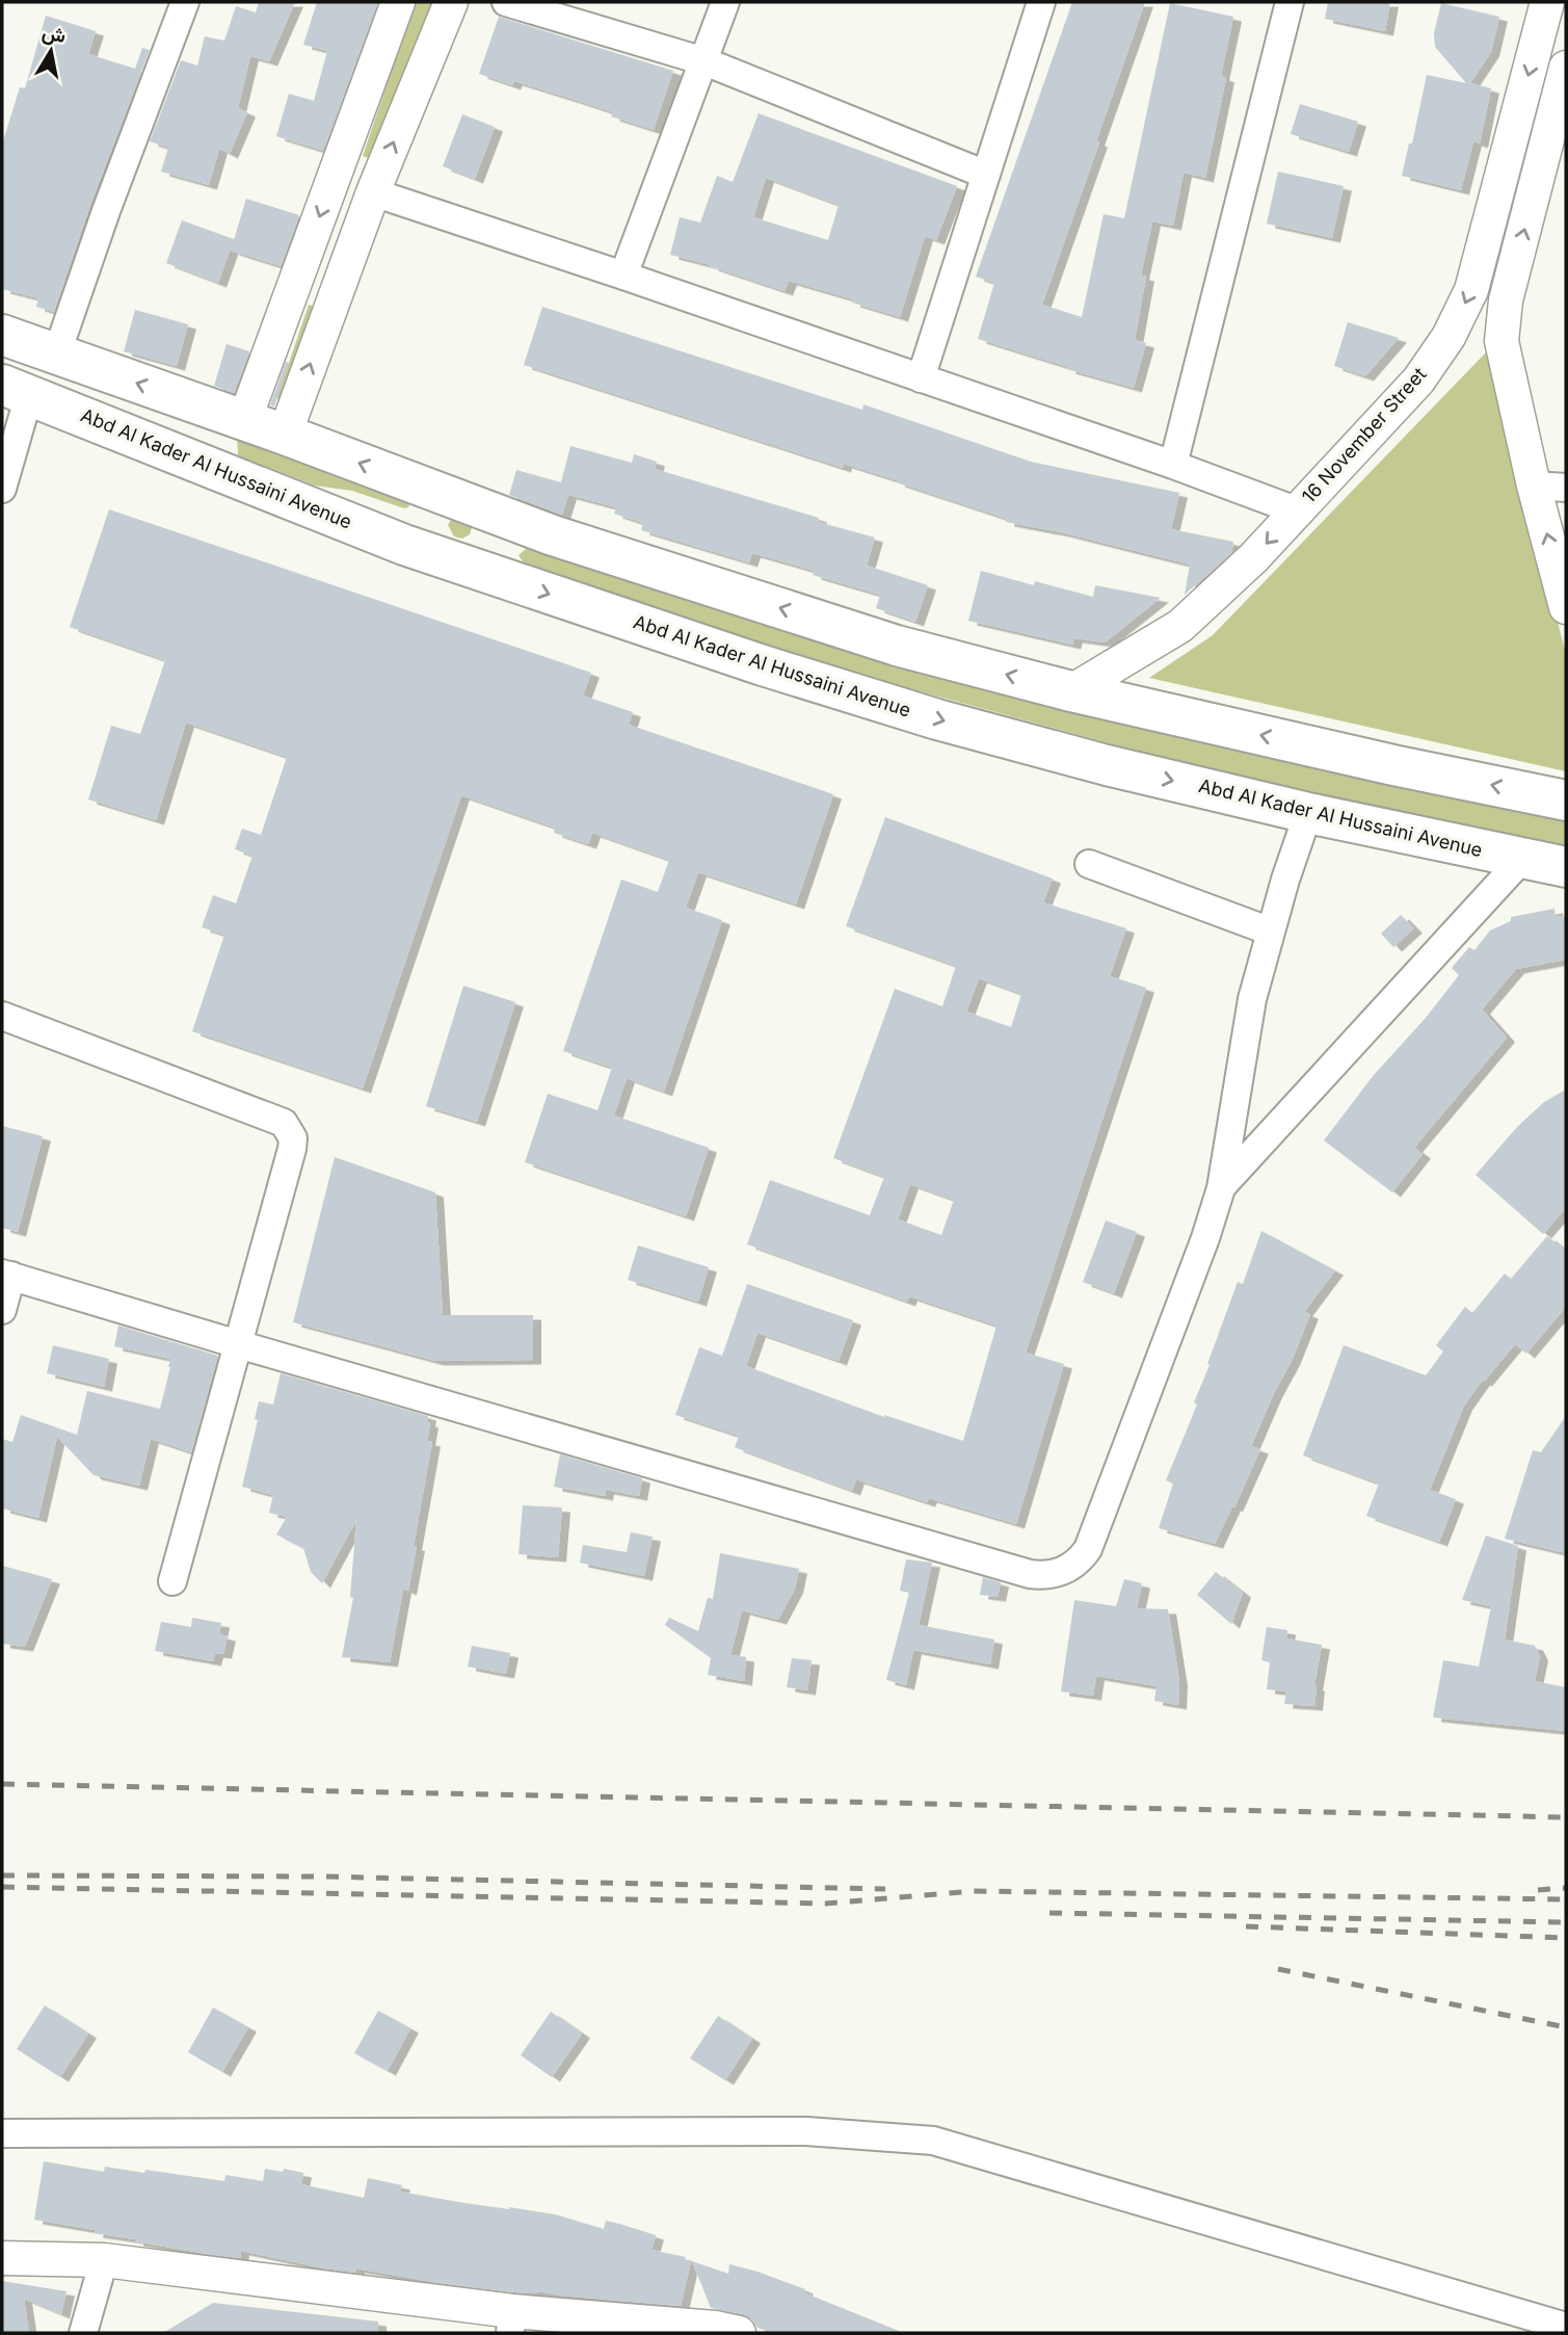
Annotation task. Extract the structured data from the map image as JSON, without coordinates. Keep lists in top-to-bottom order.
{
  "streets": {
    "main road": ["Abd Al Kader Al Hussaini Avenue"],
    "street": ["16 November Street"]
  },
  "north": "top"
}
